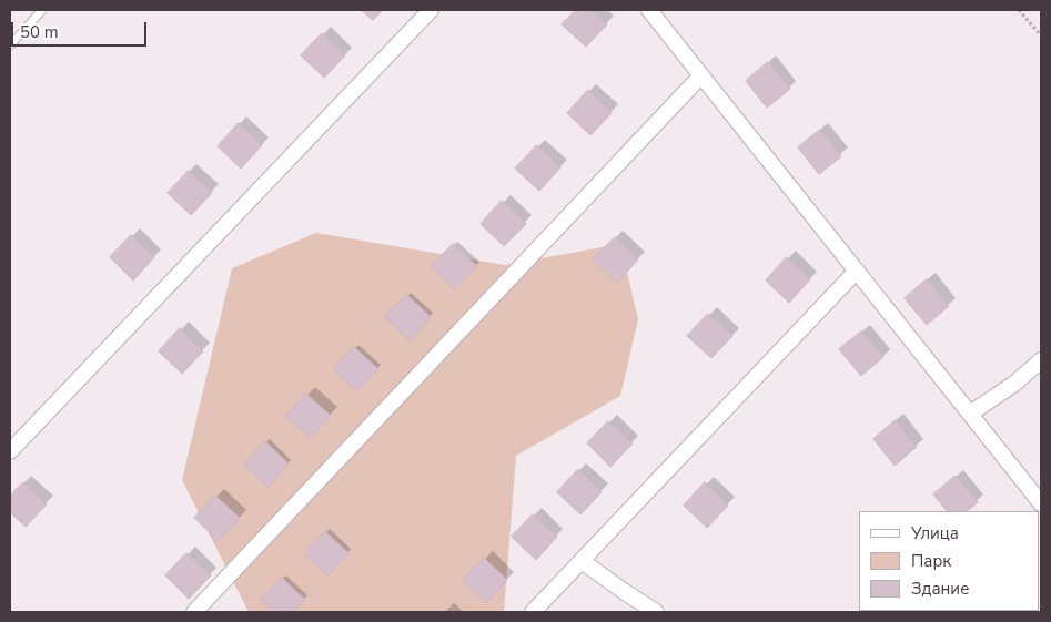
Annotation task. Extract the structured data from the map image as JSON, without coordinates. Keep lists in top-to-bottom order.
{
  "legend": ["Улица", "Парк", "Здание"],
  "scale_bar": "50 m"
}
